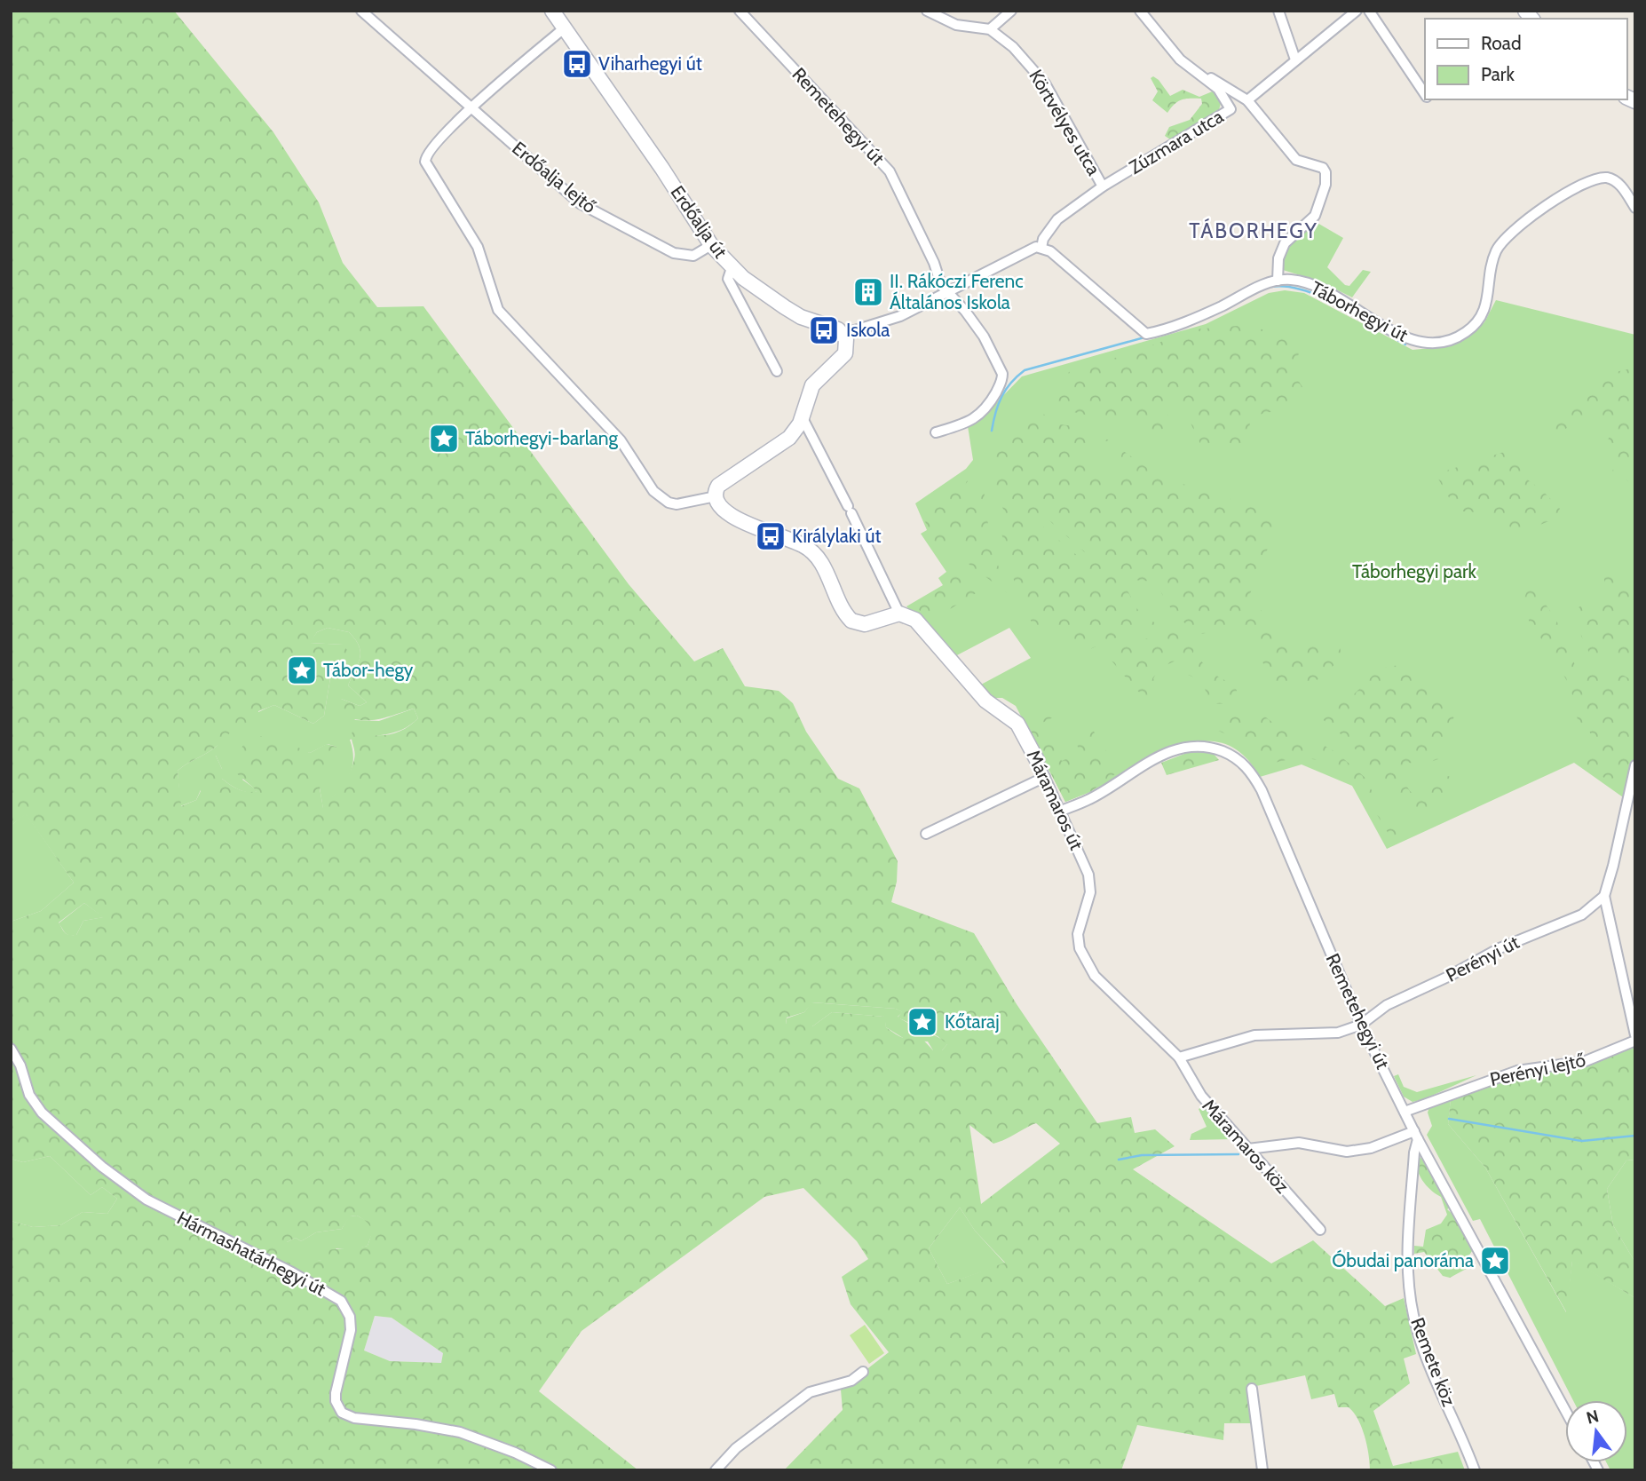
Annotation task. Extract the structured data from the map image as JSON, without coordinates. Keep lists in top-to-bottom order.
{
  "streets": {
    "street": [
      "Remetehegyi út",
      "Körtvélyes utca",
      "Zúzmara utca",
      "Erdőalja lejtő",
      "Erdőalja út",
      "Táborhegyi út",
      "Máramaros út",
      "Perényi út",
      "Perényi lejtő",
      "Máramaros köz",
      "Hármashatárhegyi út",
      "Remete köz"
    ]
  },
  "crossings": [
    ["Remetehegyi út", "Máramaros út"],
    ["Remetehegyi út", "Perényi út"],
    ["Remetehegyi út", "Perényi lejtő"],
    ["Remetehegyi út", "Remete köz"],
    ["Körtvélyes utca", "Zúzmara utca"],
    ["Zúzmara utca", "Táborhegyi út"],
    ["Erdőalja lejtő", "Erdőalja út"],
    ["Máramaros út", "Máramaros köz"]
  ],
  "districts": ["TÁBORHEGY"],
  "parks": ["Táborhegyi park"],
  "places": {
    "bus stop": ["Viharhegyi út", "Iskola", "Királylaki út"],
    "building": ["II. Rákóczi Ferenc Általános Iskola"],
    "place": [
      "Táborhegyi-barlang",
      "Tábor-hegy",
      "Kőtaraj",
      "Óbudai panoráma"
    ]
  },
  "legend": ["Road", "Park"],
  "north": "top"
}
